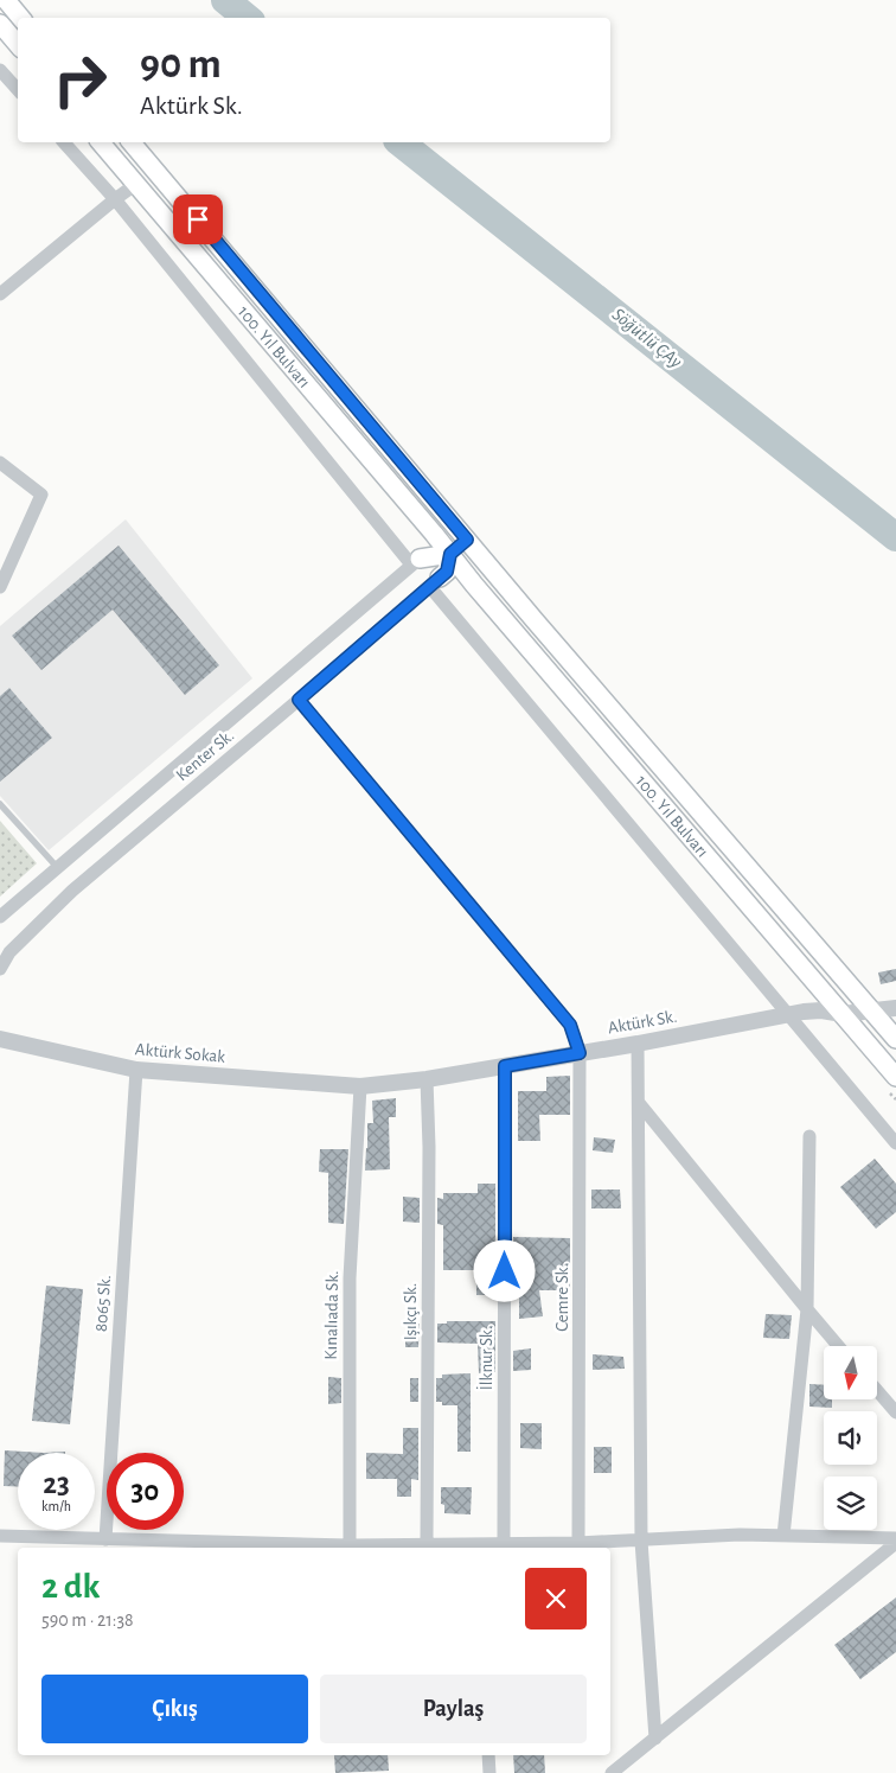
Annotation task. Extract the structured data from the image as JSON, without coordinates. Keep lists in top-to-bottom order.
{
  "streets": {
    "main road": ["100. Yıl Bulvarı"],
    "street": [
      "Kenter Sk.",
      "Aktürk Sk.",
      "Aktürk Sokak",
      "Cemre Sk.",
      "8065 Sk.",
      "Işıkçı Sk.",
      "Kınalıada Sk.",
      "İlknur Sk."
    ]
  },
  "crossings": [
    ["100. Yıl Bulvarı", "Aktürk Sk."],
    ["Kenter Sk.", "Cemre Sk."],
    ["Aktürk Sk.", "Aktürk Sokak"],
    ["Aktürk Sk.", "Cemre Sk."],
    ["Aktürk Sk.", "Işıkçı Sk."],
    ["Aktürk Sk.", "Kınalıada Sk."],
    ["Aktürk Sk.", "İlknur Sk."],
    ["Aktürk Sokak", "8065 Sk."],
    ["Aktürk Sokak", "Kınalıada Sk."]
  ],
  "water": ["Söğütlü ÇAy"],
  "north": "bottom",
  "page": {
    "turn": ["90 m", "Aktürk Sk."],
    "speed": "23 km/h",
    "limit": "30",
    "heading": ["2 dk", "590 m · 21:38"],
    "buttons": ["Çıkış", "Paylaş"]
  }
}
